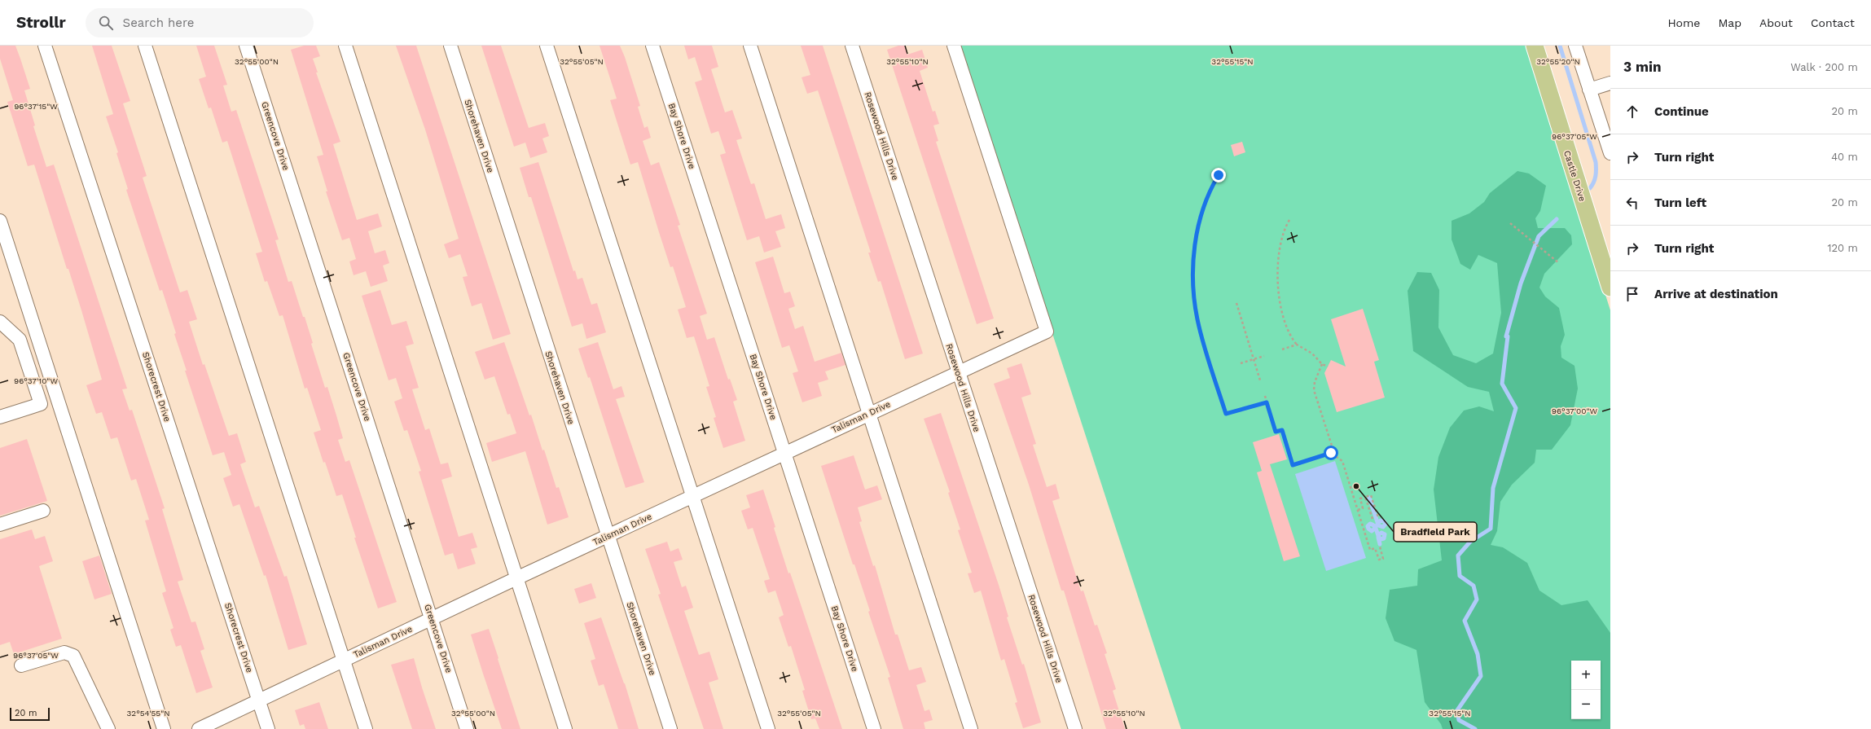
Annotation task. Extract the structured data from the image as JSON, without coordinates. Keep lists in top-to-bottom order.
{
  "streets": {
    "main road": ["Castle Drive"],
    "street": [
      "Greencove Drive",
      "Shorehaven Drive",
      "Bay Shore Drive",
      "Rosewood Hills Drive",
      "Shorecrest Drive",
      "Talisman Drive"
    ]
  },
  "crossings": [
    ["Greencove Drive", "Talisman Drive"],
    ["Shorehaven Drive", "Talisman Drive"],
    ["Bay Shore Drive", "Talisman Drive"],
    ["Rosewood Hills Drive", "Talisman Drive"],
    ["Shorecrest Drive", "Talisman Drive"]
  ],
  "places": ["Bradfield Park"],
  "scale_bar": "20 m",
  "page": {
    "header": "Strollr",
    "search": "Search here",
    "nav": [
      "Home",
      "Map",
      "About",
      "Contact"
    ],
    "heading": ["3 min", "Walk · 200 m"],
    "list": [
      ["Continue", "20 m"],
      ["Turn right", "40 m"],
      ["Turn left", "20 m"],
      ["Turn right", "120 m"],
      "Arrive at destination"
    ],
    "map_buttons": ["+", "−"],
    "scale": "20 m"
  },
  "coordinates": [
    "32°55'00\"N",
    "32°55'05\"N",
    "32°55'10\"N",
    "32°55'15\"N",
    "32°55'20\"N",
    "96°37'15\"W",
    "96°37'05\"W",
    "96°37'10\"W",
    "96°37'00\"W",
    "32°54'55\"N"
  ]
}
